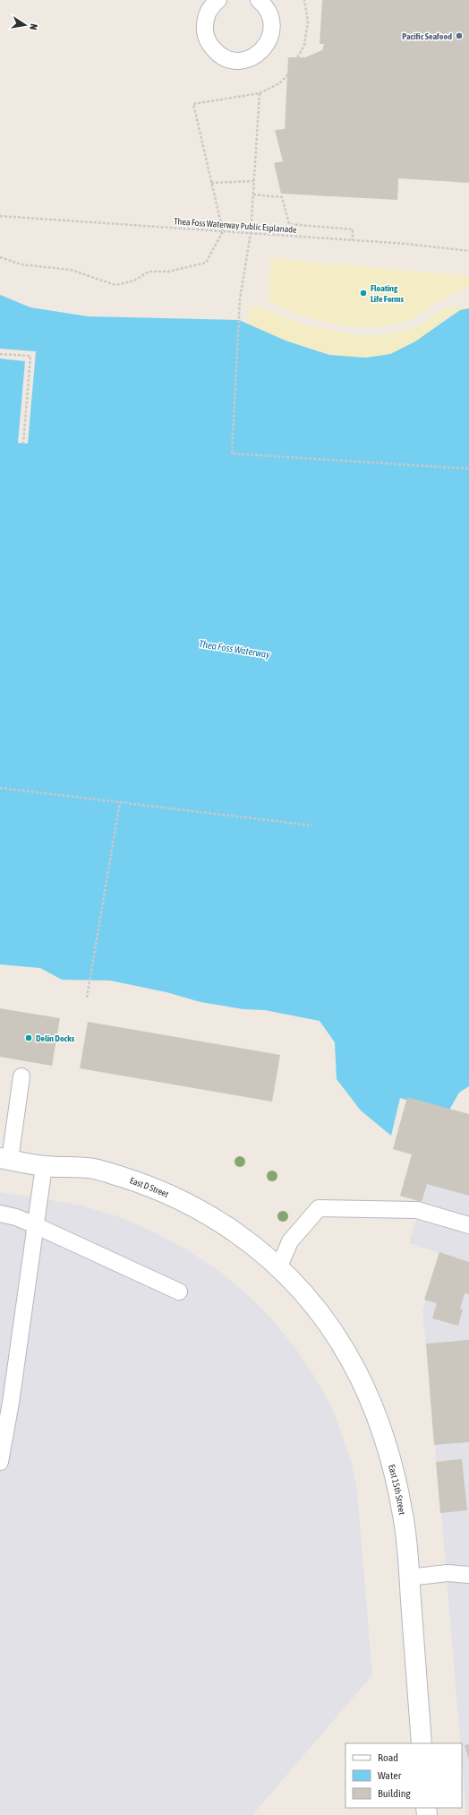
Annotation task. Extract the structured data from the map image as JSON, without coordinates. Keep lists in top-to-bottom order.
{
  "streets": {
    "street": ["East D Street", "East 15th Street"],
    "path": ["Thea Foss Waterway Public Esplanade"]
  },
  "crossings": [
    ["East D Street", "East 15th Street"]
  ],
  "water": ["Thea Foss Waterway"],
  "places": ["Pacific Seafood", "Floating Life Forms", "Delin Docks"],
  "legend": ["Road", "Water", "Building"],
  "north": "right"
}
